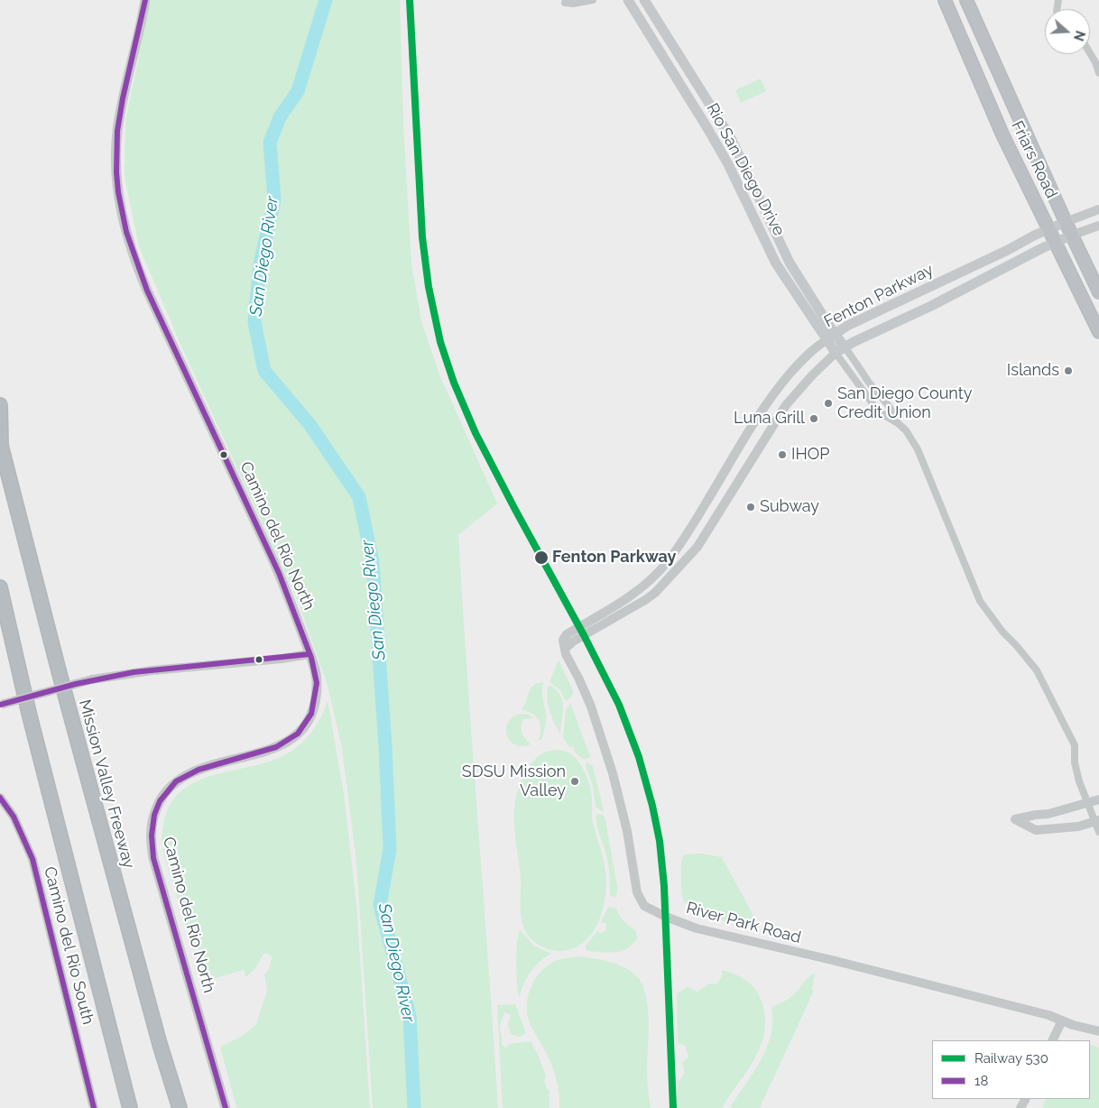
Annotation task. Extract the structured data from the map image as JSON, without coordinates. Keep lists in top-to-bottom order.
{
  "streets": {
    "highway": ["Friars Road", "Mission Valley Freeway"],
    "main road": ["Rio San Diego Drive", "Fenton Parkway", "Camino del Rio North"],
    "street": ["River Park Road", "Camino del Rio South"]
  },
  "crossings": [
    ["Friars Road", "Fenton Parkway"],
    ["Rio San Diego Drive", "Fenton Parkway"],
    ["Fenton Parkway", "River Park Road"]
  ],
  "water": ["San Diego River"],
  "places": [
    "Islands",
    "San Diego County Credit Union",
    "Luna Grill",
    "IHOP",
    "Subway",
    "Fenton Parkway",
    "SDSU Mission Valley"
  ],
  "lines": ["rail line 530", "transit line 18"],
  "legend": ["Railway 530", "18"],
  "north": "right"
}
